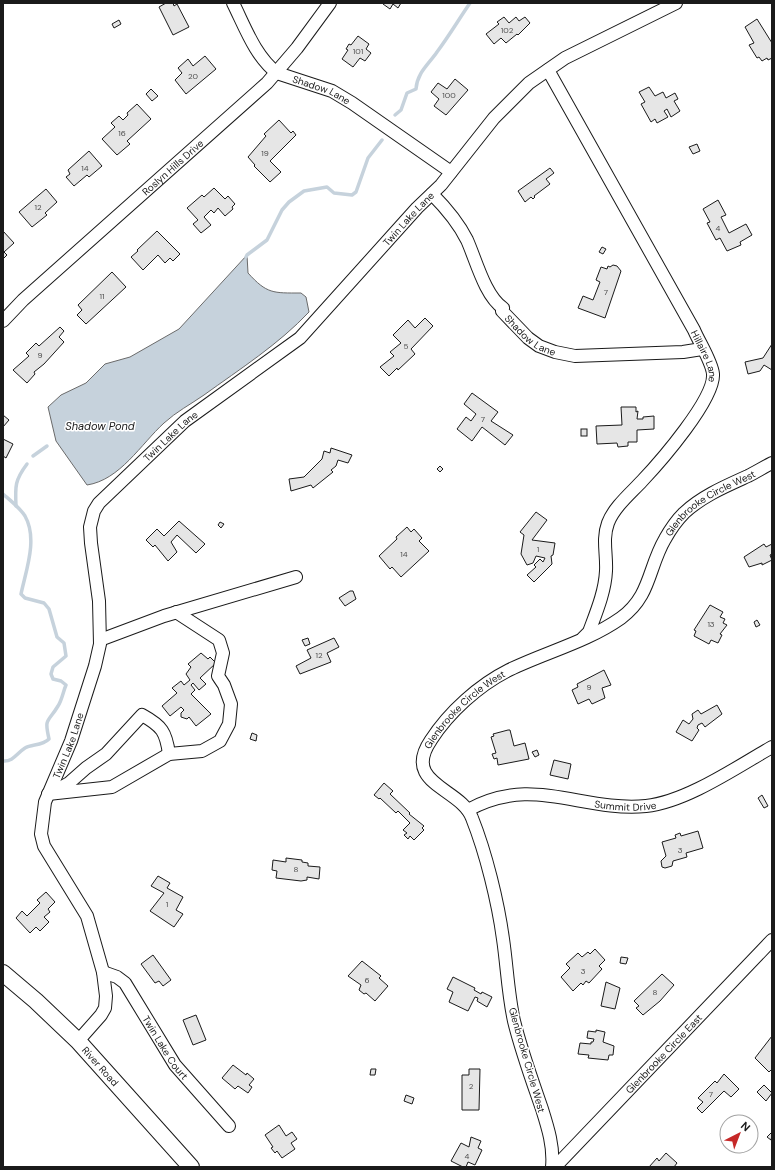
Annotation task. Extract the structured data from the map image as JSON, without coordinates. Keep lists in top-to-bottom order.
{
  "streets": {
    "main road": ["River Road"],
    "street": [
      "Shadow Lane",
      "Roslyn Hills Drive",
      "Twin Lake Lane",
      "Hillaire Lane",
      "Glenbrooke Circle West",
      "Summit Drive",
      "Twin Lake Court",
      "Glenbrooke Circle East"
    ]
  },
  "crossings": [
    ["Shadow Lane", "Roslyn Hills Drive"],
    ["Shadow Lane", "Twin Lake Lane"],
    ["Shadow Lane", "Hillaire Lane"],
    ["Twin Lake Lane", "Hillaire Lane"],
    ["Twin Lake Lane", "Twin Lake Court"],
    ["Twin Lake Lane", "River Road"],
    ["Hillaire Lane", "Glenbrooke Circle West"],
    ["Glenbrooke Circle West", "Summit Drive"],
    ["Glenbrooke Circle West", "Glenbrooke Circle East"]
  ],
  "water": ["Shadow Pond"],
  "house_numbers": [
    "102",
    "101",
    "20",
    "100",
    "16",
    "19",
    "14",
    "12",
    "4",
    "7",
    "11",
    "5",
    "9",
    "7",
    "1",
    "14",
    "13",
    "12",
    "9",
    "3",
    "8",
    "1",
    "3",
    "6",
    "8",
    "2",
    "7",
    "4"
  ],
  "north": "top right"
}
